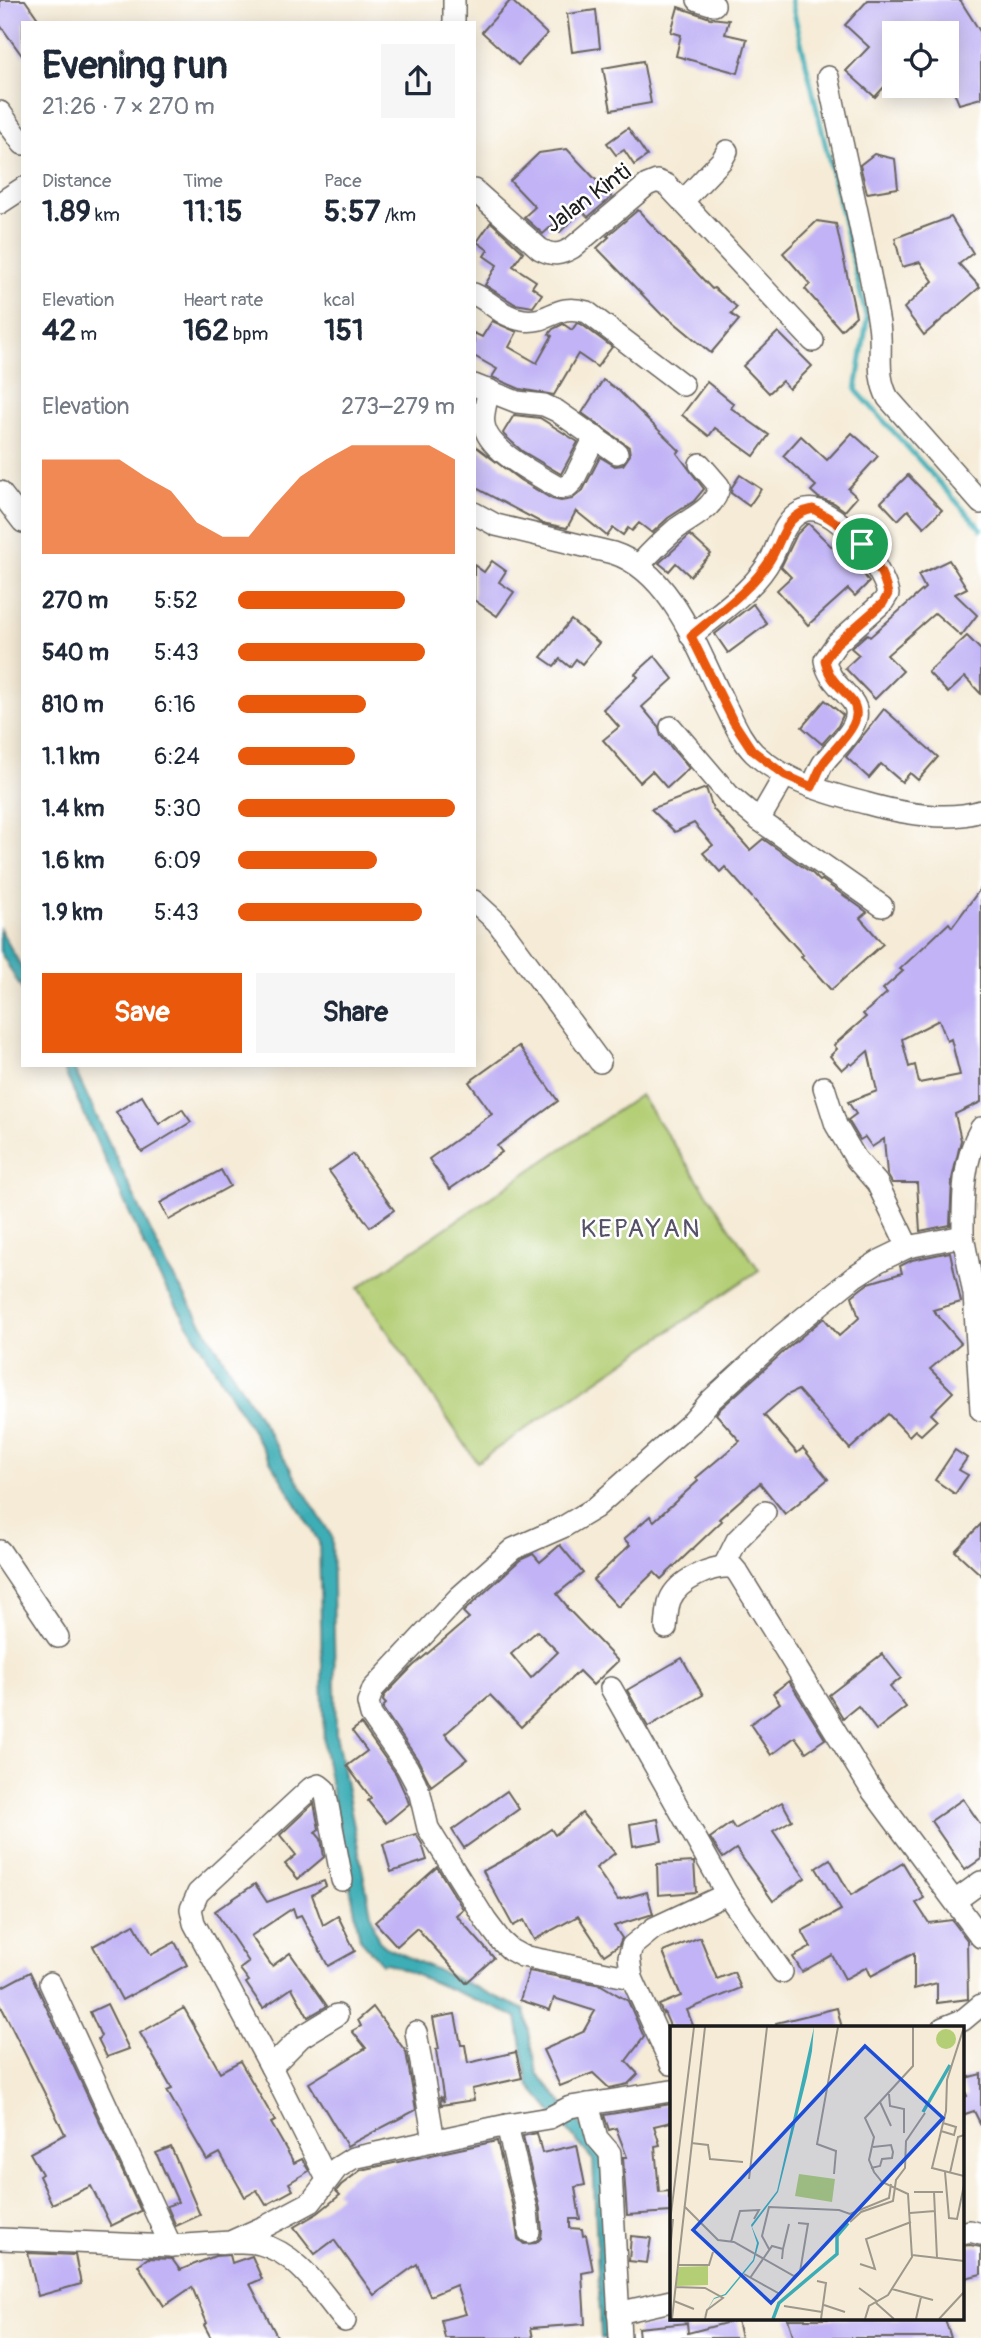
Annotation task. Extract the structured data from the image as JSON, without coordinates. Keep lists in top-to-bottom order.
{
  "streets": {
    "street": ["Jalan Kinti"]
  },
  "districts": ["KEPAYAN"],
  "page": {
    "heading": ["Evening run", "21:26 · 7 × 270 m"],
    "stats": [
      ["Distance", "1.89 km"],
      ["Time", "11:15"],
      ["Pace", "5:57 /km"],
      ["Elevation", "42 m"],
      ["Heart rate", "162 bpm"],
      ["kcal", "151"]
    ],
    "chart": ["Elevation", "273–279 m"],
    "list": [
      {
        "name": "270 m",
        "note": "5:52"
      },
      {
        "name": "540 m",
        "note": "5:43"
      },
      {
        "name": "810 m",
        "note": "6:16"
      },
      {
        "name": "1.1 km",
        "note": "6:24"
      },
      {
        "name": "1.4 km",
        "note": "5:30"
      },
      {
        "name": "1.6 km",
        "note": "6:09"
      },
      {
        "name": "1.9 km",
        "note": "5:43"
      }
    ],
    "buttons": ["Save", "Share"]
  }
}
